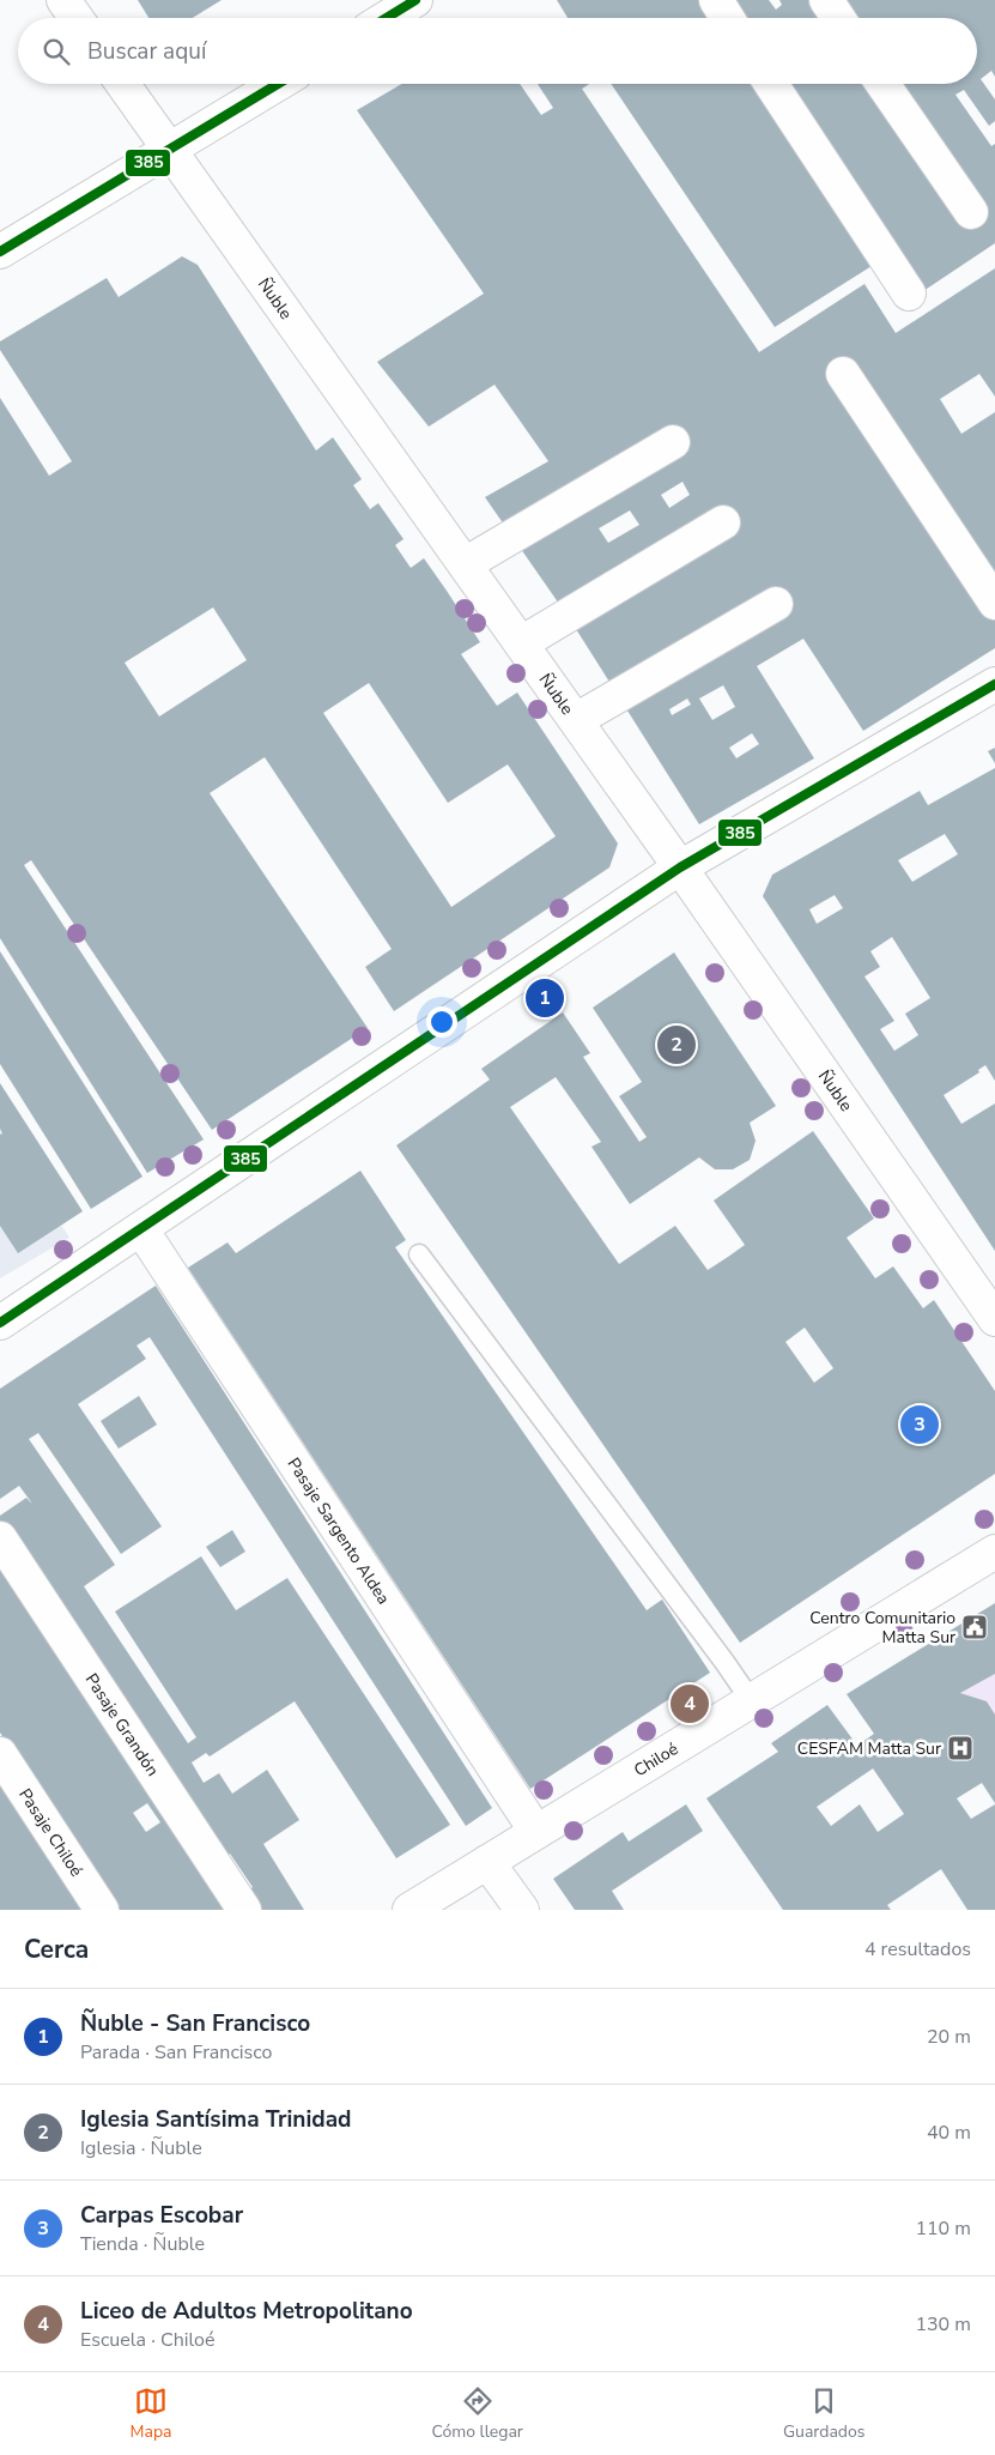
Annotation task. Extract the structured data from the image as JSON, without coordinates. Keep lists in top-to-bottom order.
{
  "streets": {
    "street": [
      "Ñuble",
      "Pasaje Sargento Aldea",
      "Pasaje Grandón",
      "Chiloé",
      "Pasaje Chiloé"
    ]
  },
  "crossings": [
    ["Pasaje Sargento Aldea", "Chiloé"]
  ],
  "places": {
    "public building": ["Centro Comunitario Matta Sur"],
    "hospital": ["CESFAM Matta Sur"]
  },
  "lines": ["transit line 385"],
  "page": {
    "search": "Buscar aquí",
    "pins": [
      "1",
      "2",
      "3",
      "4"
    ],
    "heading": ["Cerca", "4 resultados"],
    "list": [
      {
        "mark": "1",
        "name": "Ñuble - San Francisco",
        "note": "Parada · San Francisco",
        "value": "20 m"
      },
      {
        "mark": "2",
        "name": "Iglesia Santísima Trinidad",
        "note": "Iglesia · Ñuble",
        "value": "40 m"
      },
      {
        "mark": "3",
        "name": "Carpas Escobar",
        "note": "Tienda · Ñuble",
        "value": "110 m"
      },
      {
        "mark": "4",
        "name": "Liceo de Adultos Metropolitano",
        "note": "Escuela · Chiloé",
        "value": "130 m"
      }
    ],
    "nav": ["Mapa", "Cómo llegar", "Guardados"]
  }
}
